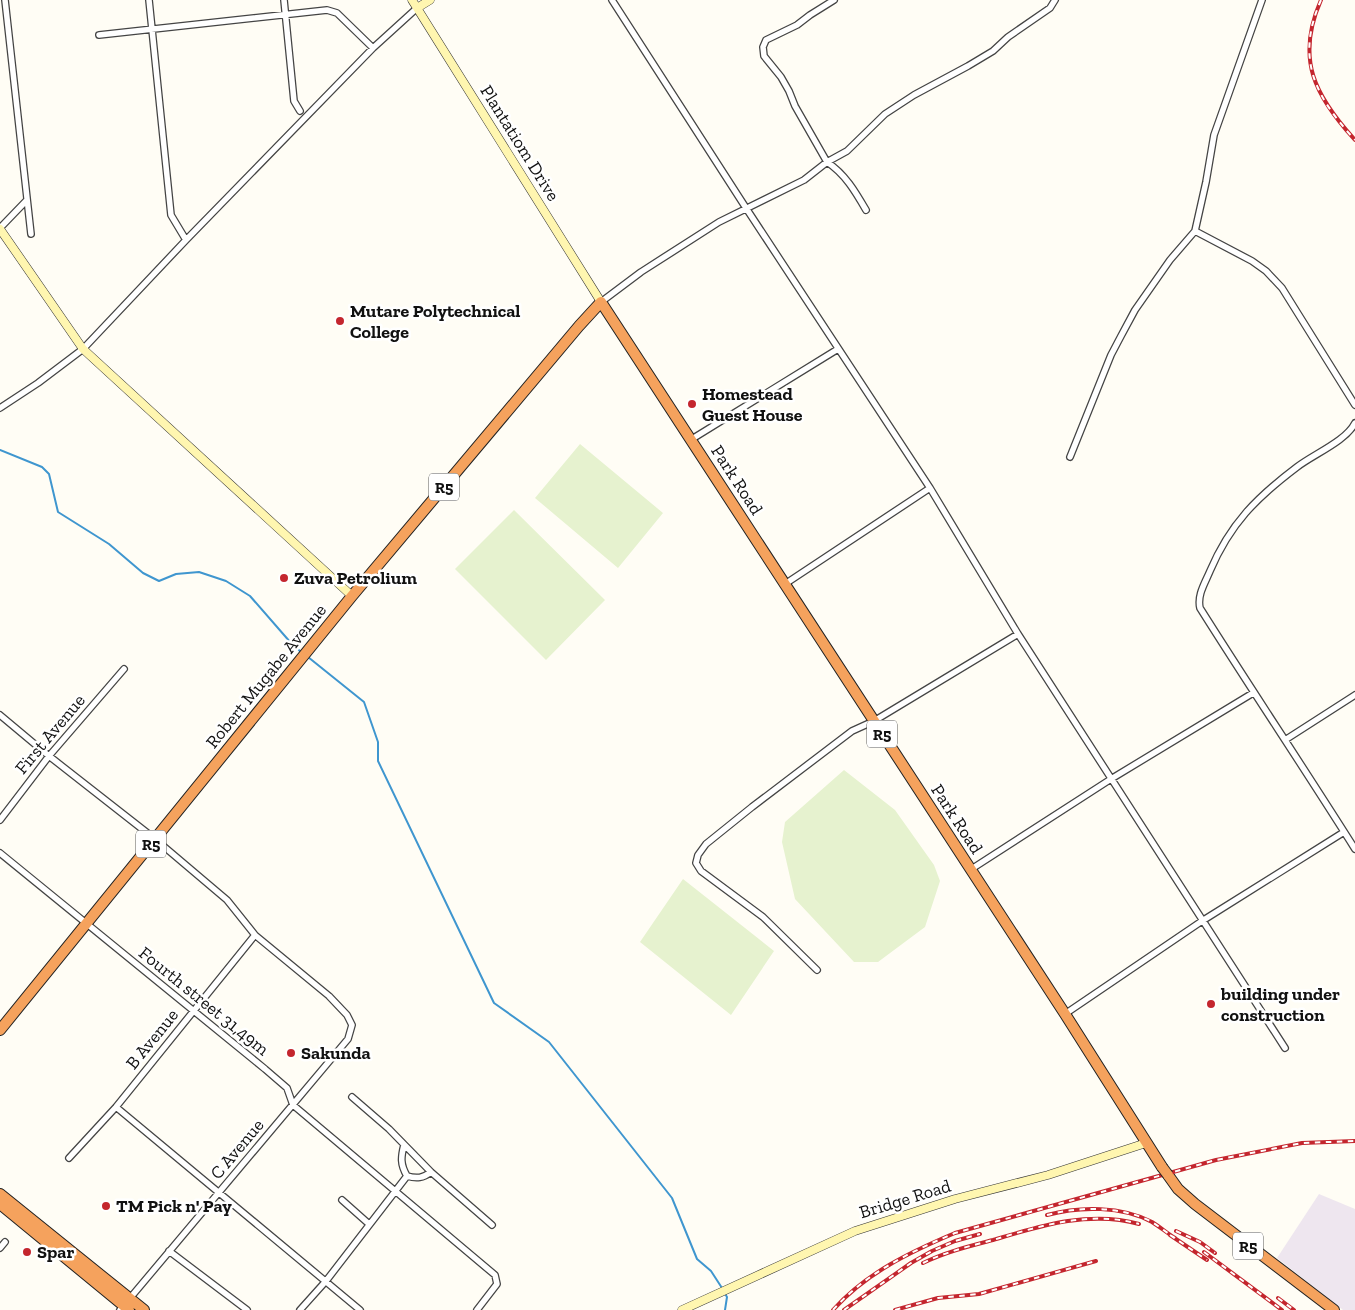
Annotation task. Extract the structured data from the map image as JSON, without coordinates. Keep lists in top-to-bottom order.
{
  "streets": {
    "highway": ["Park Road", "R5", "Robert Mugabe Avenue"],
    "street": [
      "Plantatiom Drive",
      "First Avenue",
      "Fourth street 31,49m",
      "B Avenue",
      "C Avenue",
      "Bridge Road"
    ]
  },
  "crossings": [
    ["Plantatiom Drive", "Park Road"],
    ["Plantatiom Drive", "Robert Mugabe Avenue"],
    ["Park Road", "Robert Mugabe Avenue"],
    ["Park Road", "Bridge Road"],
    ["Robert Mugabe Avenue", "Fourth street 31,49m"],
    ["Fourth street 31,49m", "B Avenue"],
    ["Fourth street 31,49m", "C Avenue"],
    ["B Avenue", "C Avenue"]
  ],
  "places": [
    "Mutare Polytechnical College",
    "Homestead Guest House",
    "Zuva Petrolium",
    "building under construction",
    "Sakunda",
    "TM Pick n' Pay",
    "Spar"
  ]
}
